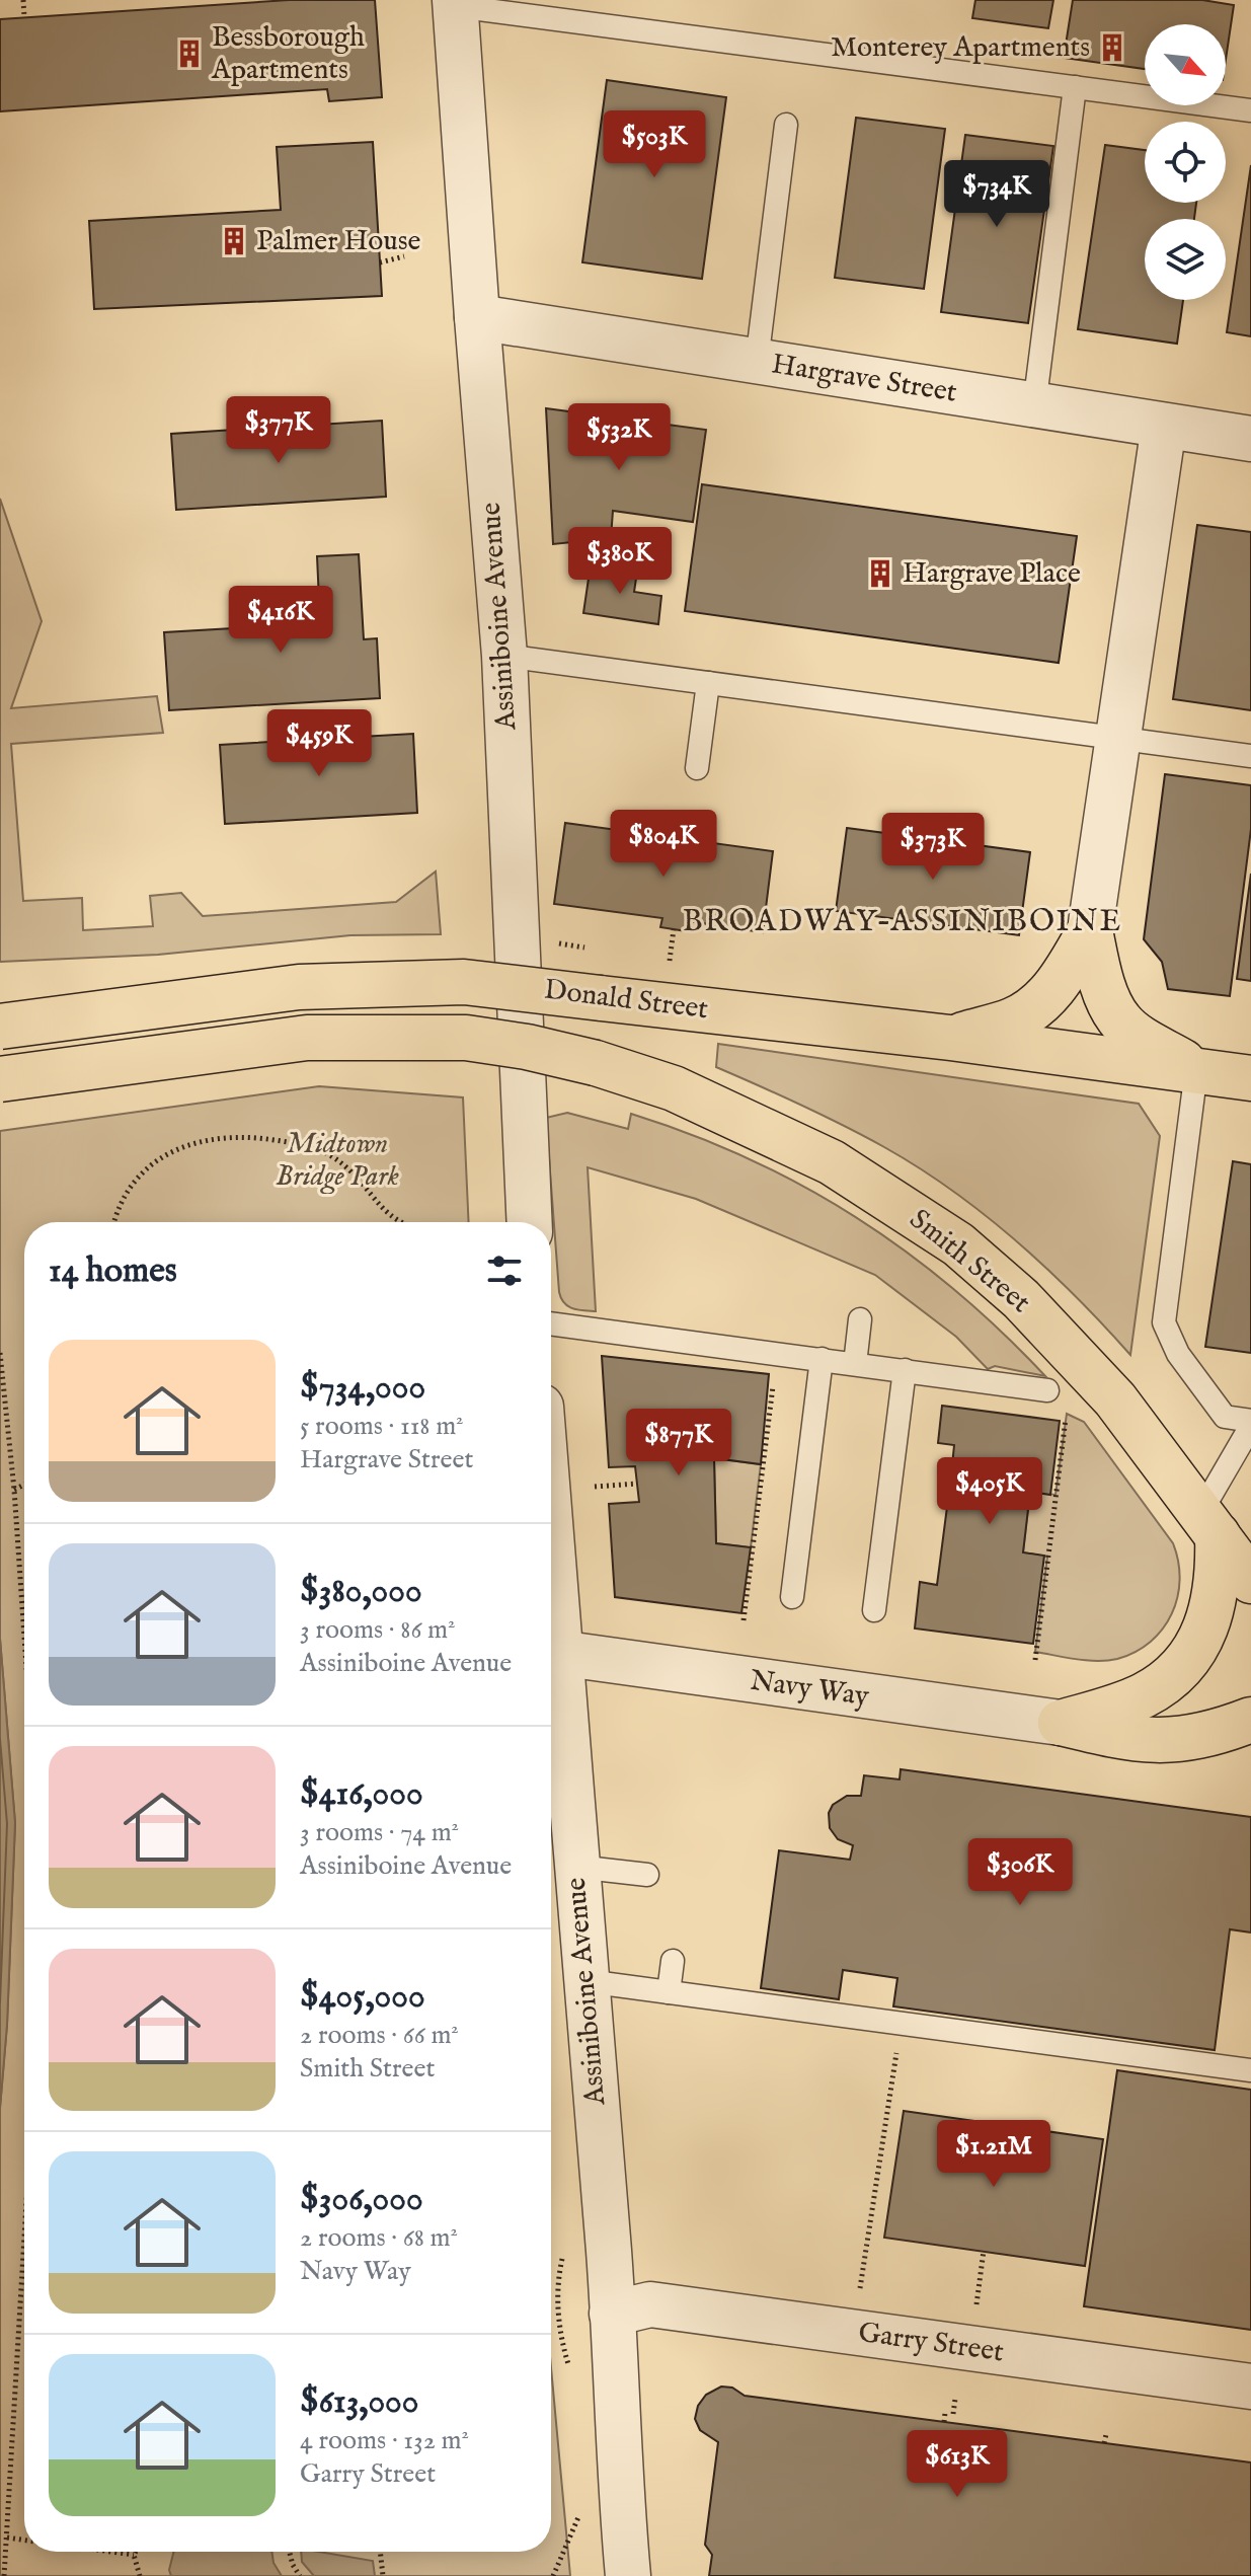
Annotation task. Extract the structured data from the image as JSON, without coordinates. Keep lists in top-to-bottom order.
{
  "streets": {
    "main road": ["Donald Street", "Smith Street"],
    "street": [
      "Hargrave Street",
      "Assiniboine Avenue",
      "Navy Way",
      "Garry Street"
    ]
  },
  "crossings": [
    ["Hargrave Street", "Assiniboine Avenue"],
    ["Assiniboine Avenue", "Navy Way"],
    ["Assiniboine Avenue", "Garry Street"]
  ],
  "districts": ["BROADWAY–ASSINIBOINE"],
  "parks": ["Midtown Bridge Park"],
  "places": {
    "building": [
      "Monterey Apartments",
      "Bessborough Apartments",
      "Palmer House",
      "Hargrave Place"
    ]
  },
  "north": "bottom right",
  "page": {
    "price": [
      "$503K",
      "$734K",
      "$377K",
      "$532K",
      "$380K",
      "$416K",
      "$459K",
      "$804K",
      "$373K",
      "$877K",
      "$405K",
      "$306K",
      "$1.21M",
      "$613K"
    ],
    "heading": "14 homes",
    "list": [
      {
        "name": "$734,000",
        "note": "5 rooms · 118 m² · Hargrave Street"
      },
      {
        "name": "$380,000",
        "note": "3 rooms · 86 m² · Assiniboine Avenue"
      },
      {
        "name": "$416,000",
        "note": "3 rooms · 74 m² · Assiniboine Avenue"
      },
      {
        "name": "$405,000",
        "note": "2 rooms · 66 m² · Smith Street"
      },
      {
        "name": "$306,000",
        "note": "2 rooms · 68 m² · Navy Way"
      },
      {
        "name": "$613,000",
        "note": "4 rooms · 132 m² · Garry Street"
      }
    ]
  }
}
